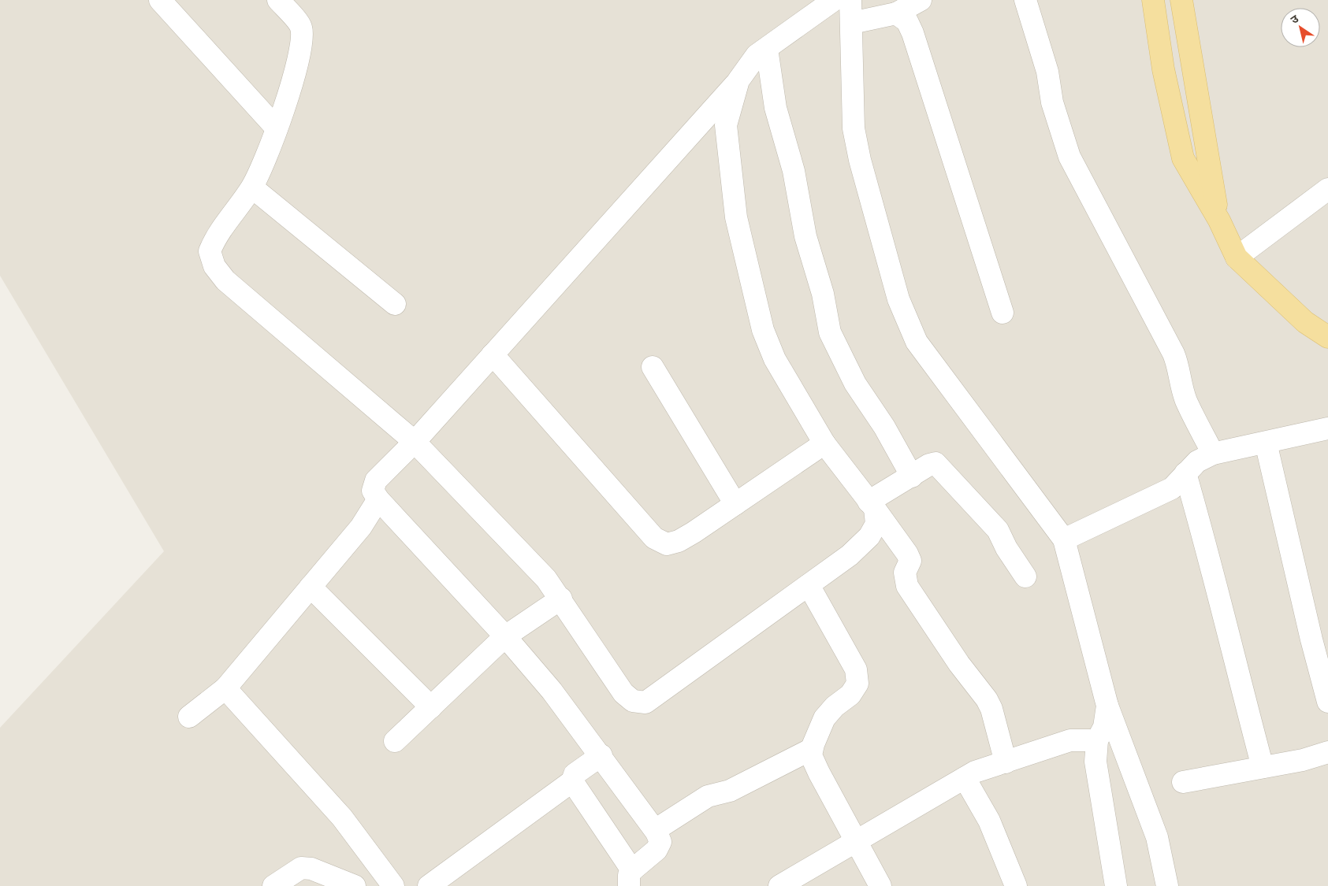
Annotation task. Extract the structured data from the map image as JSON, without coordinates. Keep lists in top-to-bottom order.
{
  "north": "top left"
}
